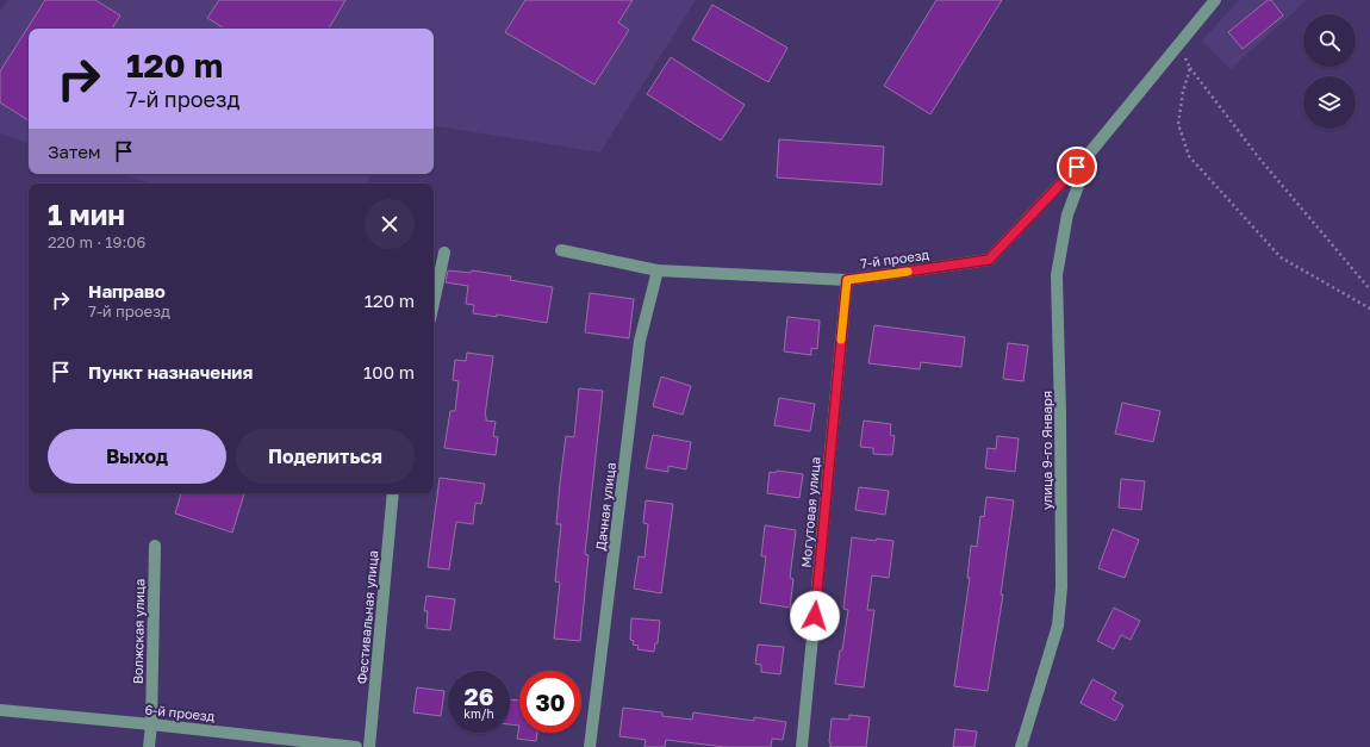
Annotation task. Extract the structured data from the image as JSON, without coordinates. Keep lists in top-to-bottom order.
{
  "streets": {
    "street": [
      "7-й проезд",
      "улица 9-го Января",
      "Дачная улица",
      "Могутовая улица",
      "Фестивальная улица",
      "Волжская улица",
      "6-й проезд"
    ]
  },
  "crossings": [
    ["7-й проезд", "улица 9-го Января"],
    ["7-й проезд", "Дачная улица"],
    ["7-й проезд", "Могутовая улица"],
    ["Волжская улица", "6-й проезд"]
  ],
  "page": {
    "turn": ["120 m", "7-й проезд"],
    "then": "Затем",
    "heading": ["1 мин", "220 m · 19:06"],
    "list": [
      {
        "name": "Направо",
        "note": "7-й проезд",
        "value": "120 m"
      },
      {
        "name": "Пункт назначения",
        "value": "100 m"
      }
    ],
    "buttons": ["Выход", "Поделиться"],
    "speed": "26 km/h",
    "limit": "30"
  }
}
